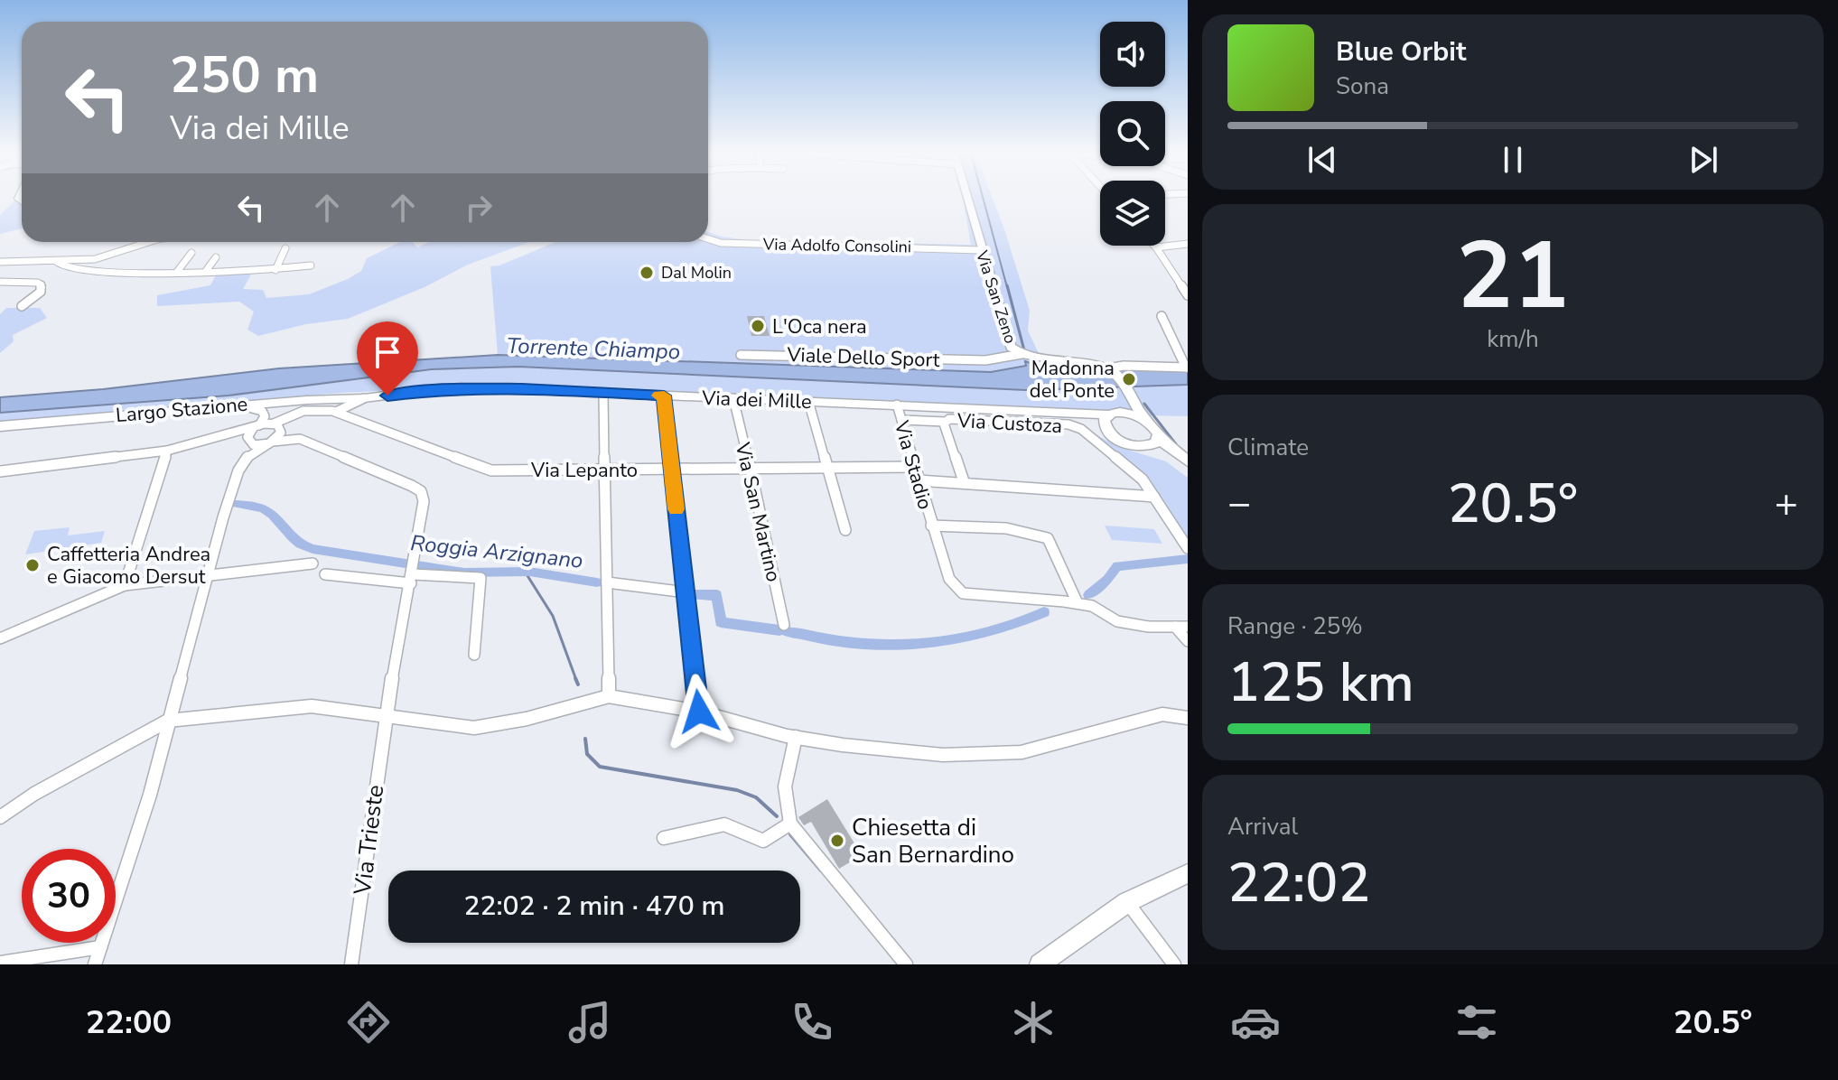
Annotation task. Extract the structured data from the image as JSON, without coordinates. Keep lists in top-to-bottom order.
{
  "streets": {
    "main road": ["Via San Zeno", "Via dei Mille", "Largo Stazione"],
    "street": [
      "Via Adolfo Consolini",
      "Viale Dello Sport",
      "Via Custoza",
      "Via Stadio",
      "Via Lepanto",
      "Via San Martino",
      "Via Trieste"
    ]
  },
  "crossings": [
    ["Via Adolfo Consolini", "Via San Zeno"],
    ["Via San Zeno", "Viale Dello Sport"],
    ["Via dei Mille", "Largo Stazione"],
    ["Via dei Mille", "Via Stadio"],
    ["Via dei Mille", "Via San Martino"],
    ["Via Stadio", "Via Lepanto"],
    ["Via Lepanto", "Via San Martino"]
  ],
  "water": ["Torrente Chiampo", "Roggia Arzignano"],
  "places": [
    "Dal Molin",
    "L'Oca nera",
    "Madonna del Ponte",
    "Caffetteria Andrea e Giacomo Dersut",
    "Chiesetta di San Bernardino"
  ],
  "page": {
    "turn": ["250 m", "Via dei Mille"],
    "song": ["Blue Orbit", "Sona"],
    "tile": [
      ["21", "km/h"],
      "Climate",
      ["Range · 25%", "125 km"],
      ["Arrival", "22:02"]
    ],
    "heat": ["−", "20.5°", "+"],
    "limit": "30",
    "trip": "22:02 · 2 min · 470 m",
    "tabs": ["22:00", "20.5°"]
  }
}
